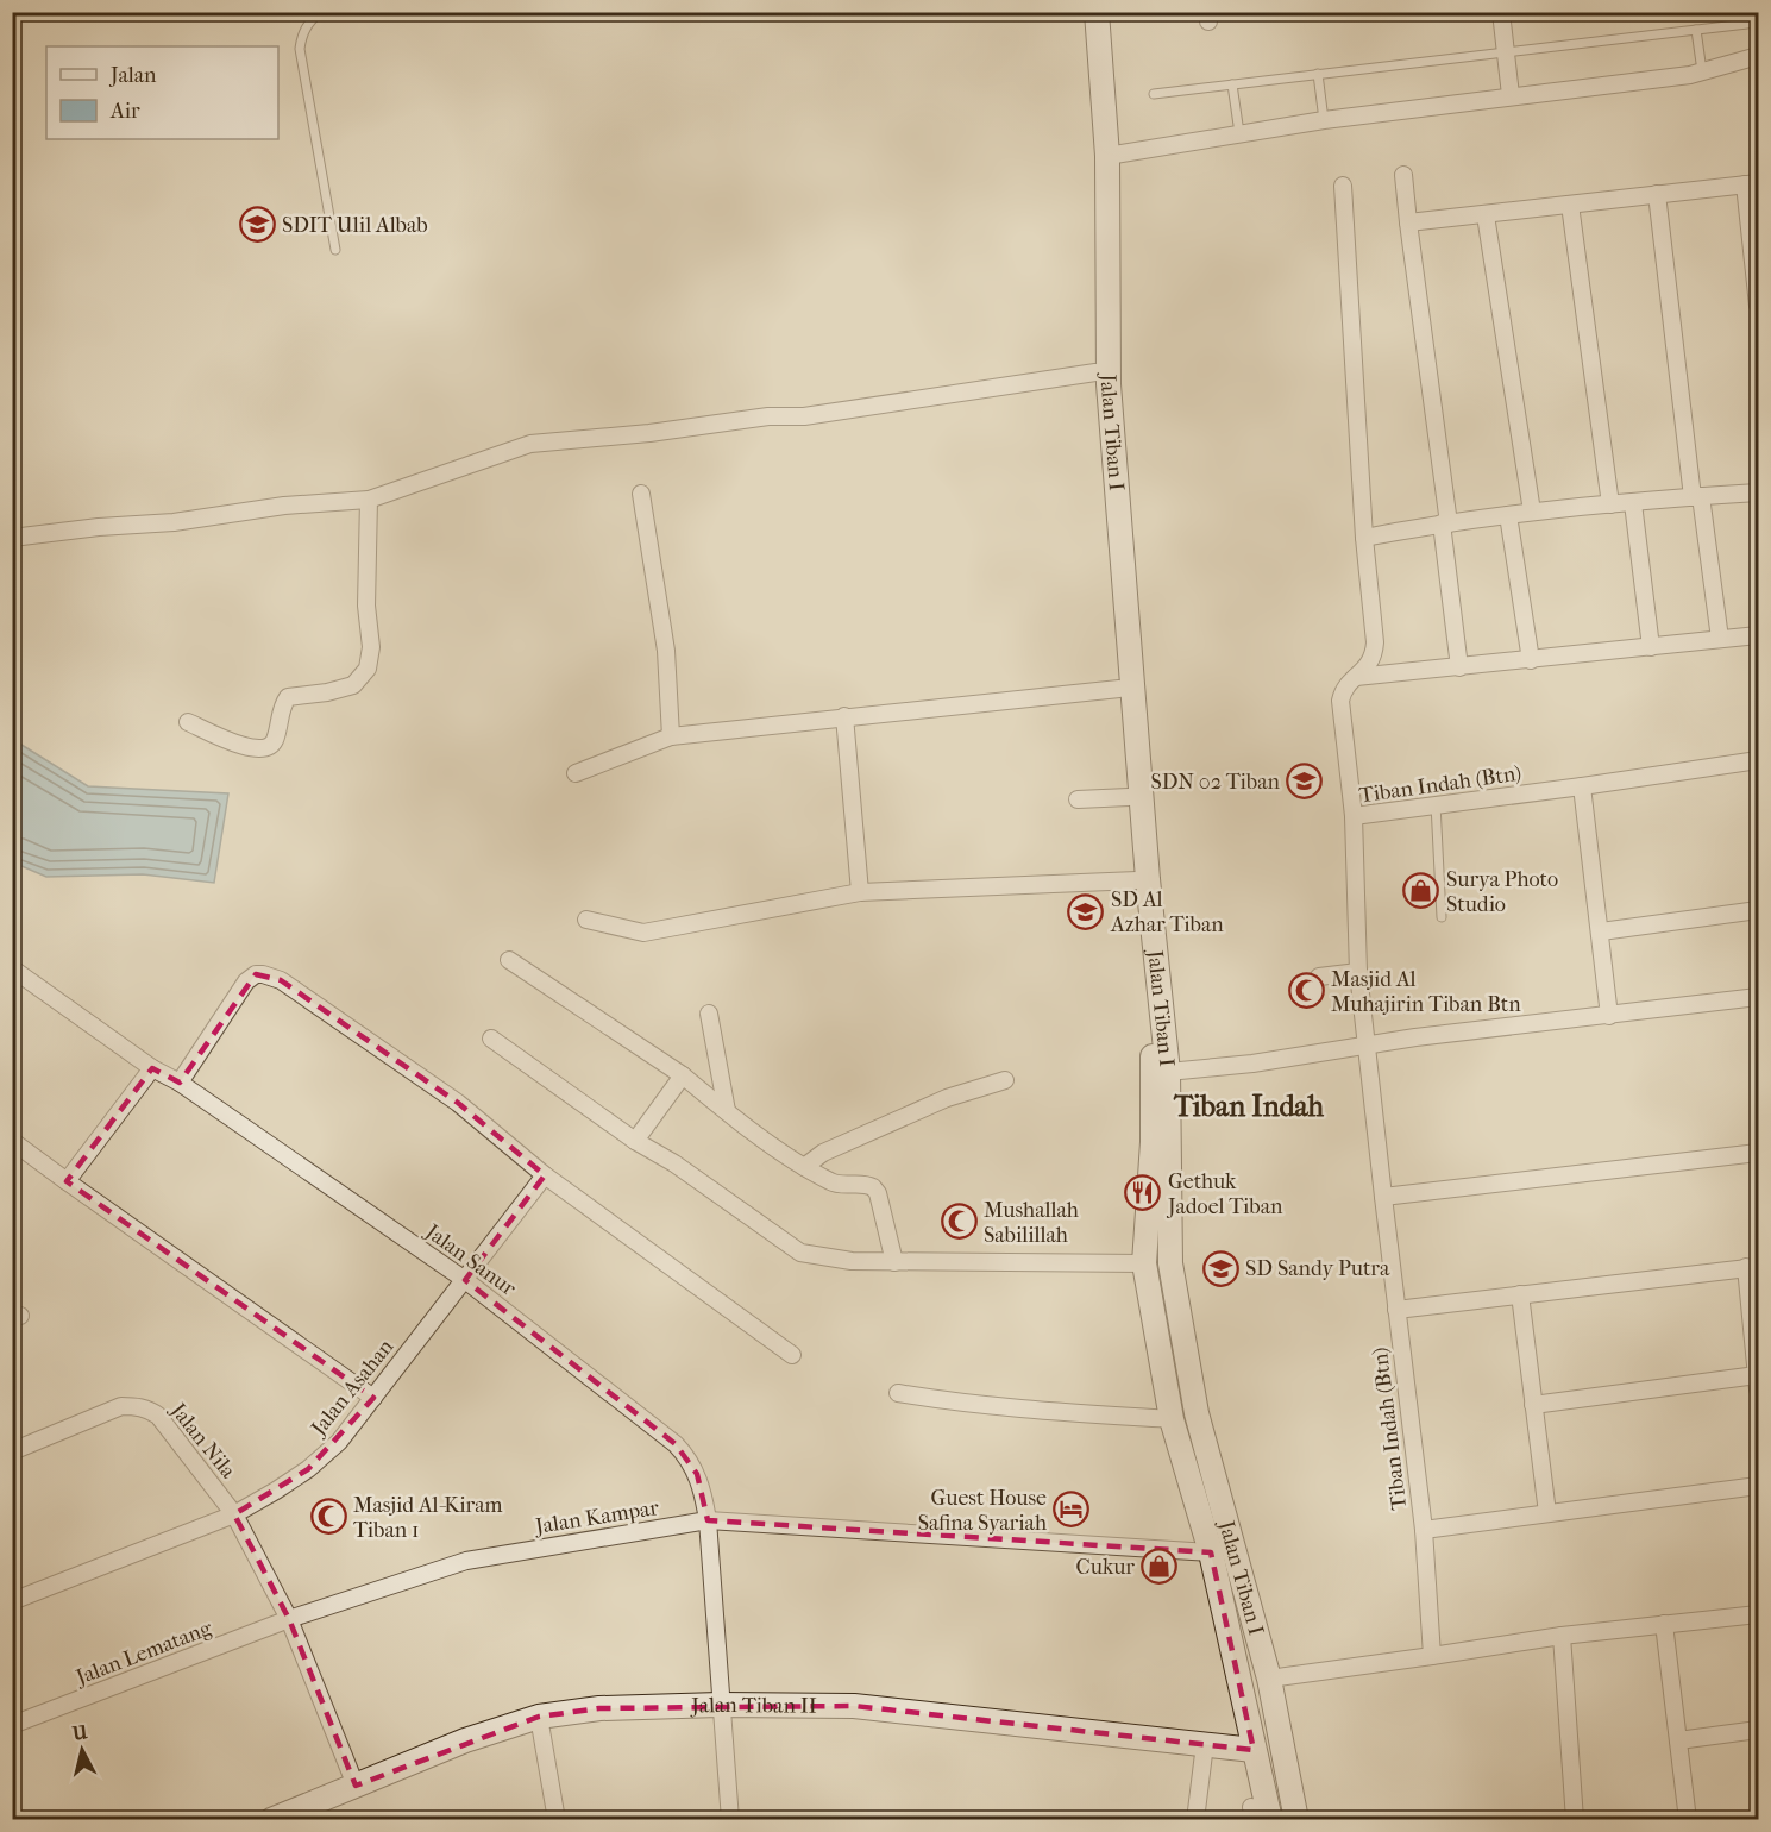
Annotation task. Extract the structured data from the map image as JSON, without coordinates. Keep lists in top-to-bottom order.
{
  "streets": {
    "street": [
      "Jalan Tiban I",
      "Tiban Indah (Btn)",
      "Jalan Sanur",
      "Jalan Asahan",
      "Jalan Nila",
      "Jalan Kampar",
      "Jalan Lematang",
      "Jalan Tiban II"
    ]
  },
  "crossings": [
    ["Jalan Tiban I", "Jalan Kampar"],
    ["Jalan Tiban I", "Jalan Tiban II"],
    ["Jalan Sanur", "Jalan Asahan"],
    ["Jalan Sanur", "Jalan Kampar"],
    ["Jalan Sanur", "Jalan Tiban II"],
    ["Jalan Asahan", "Jalan Nila"],
    ["Jalan Nila", "Jalan Kampar"],
    ["Jalan Nila", "Jalan Lematang"],
    ["Jalan Nila", "Jalan Tiban II"],
    ["Jalan Kampar", "Jalan Lematang"]
  ],
  "districts": ["Tiban Indah"],
  "places": {
    "school or university": [
      "SDIT Ulil Albab",
      "SDN 02 Tiban",
      "SD Al Azhar Tiban",
      "SD Sandy Putra"
    ],
    "shop": ["Surya Photo Studio", "Cukur"],
    "mosque": ["Masjid Al Muhajirin Tiban Btn", "Mushallah Sabilillah", "Masjid Al-Kiram Tiban 1"],
    "restaurant": ["Gethuk Jadoel Tiban"],
    "hotel": ["Guest House Safina Syariah"]
  },
  "legend": ["Jalan", "Air"],
  "north": "top"
}
